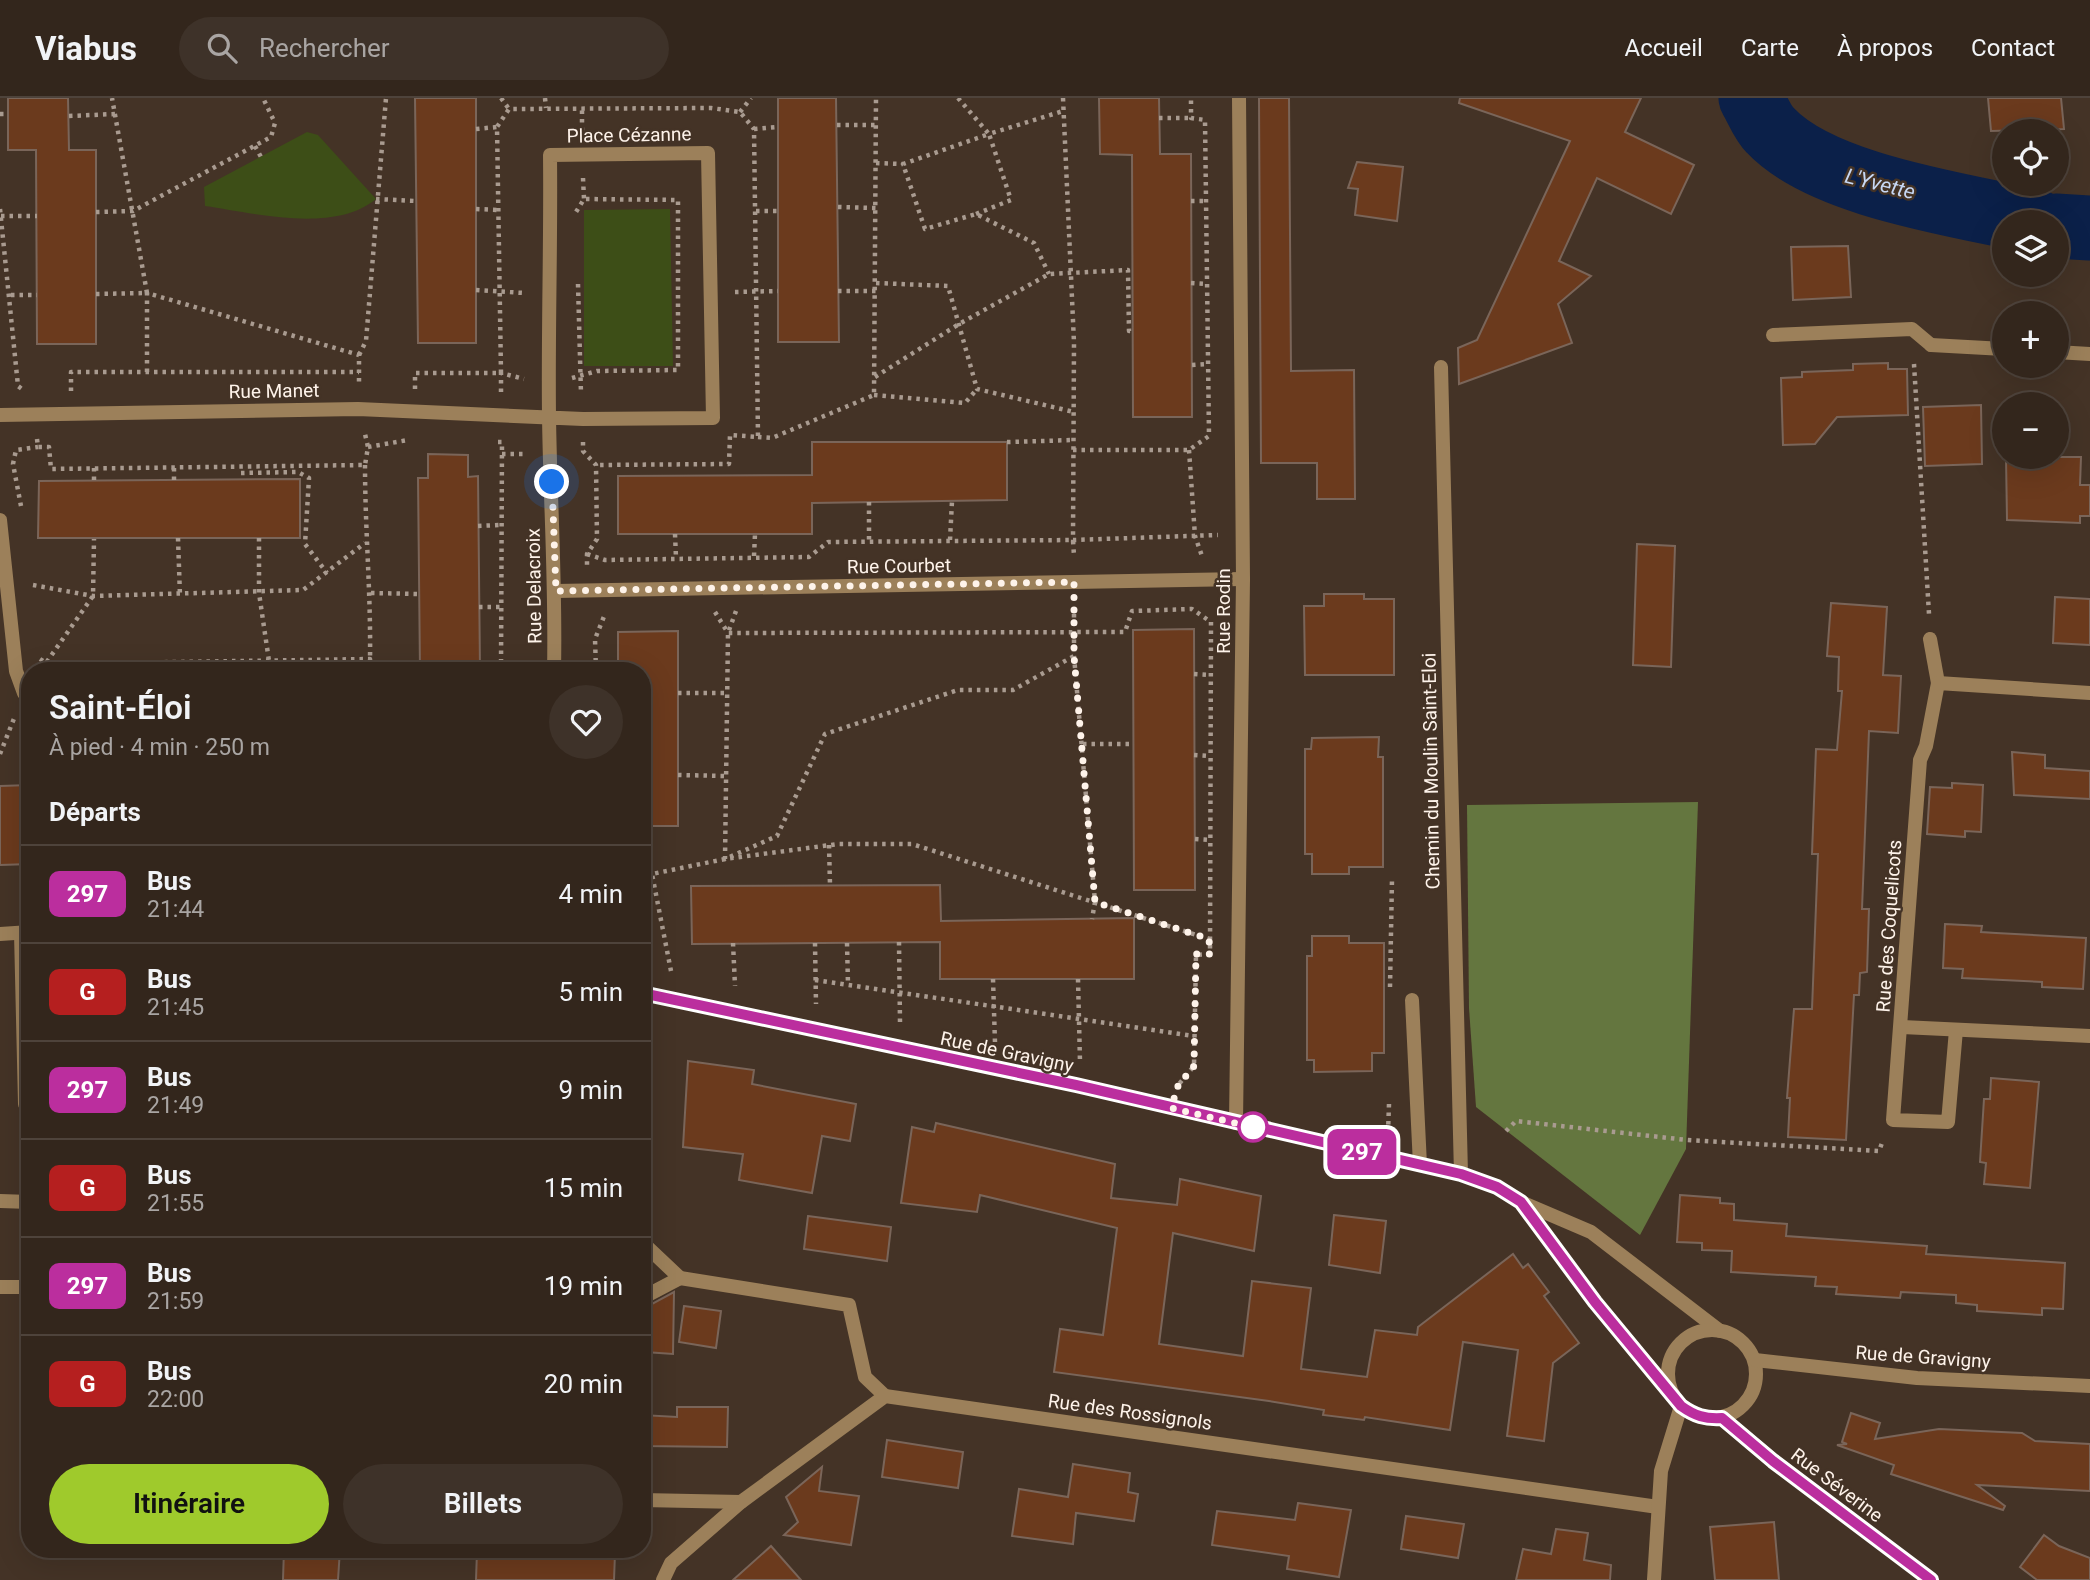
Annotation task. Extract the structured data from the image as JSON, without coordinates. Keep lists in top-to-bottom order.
{
  "streets": {
    "street": [
      "Place Cézanne",
      "Rue Manet",
      "Rue Courbet",
      "Rue Delacroix",
      "Rue Rodin",
      "Chemin du Moulin Saint-Eloi",
      "Rue des Coquelicots",
      "Rue de Gravigny",
      "Rue des Rossignols",
      "Rue Séverine"
    ]
  },
  "crossings": [
    ["Place Cézanne", "Rue Manet"],
    ["Place Cézanne", "Rue Delacroix"],
    ["Rue Manet", "Rue Delacroix"],
    ["Rue Courbet", "Rue Delacroix"],
    ["Rue Courbet", "Rue Rodin"],
    ["Rue Rodin", "Rue de Gravigny"],
    ["Chemin du Moulin Saint-Eloi", "Rue de Gravigny"],
    ["Rue de Gravigny", "Rue Séverine"]
  ],
  "water": ["L'Yvette"],
  "lines": ["bus line 297"],
  "page": {
    "header": "Viabus",
    "search": "Rechercher",
    "nav": [
      "Accueil",
      "Carte",
      "À propos",
      "Contact"
    ],
    "on_map": "297",
    "map_buttons": ["+", "−"],
    "heading": [
      ["Saint-Éloi", "À pied · 4 min · 250 m"],
      "Départs"
    ],
    "list": [
      {
        "mark": "297",
        "name": "Bus",
        "note": "21:44",
        "value": "4 min"
      },
      {
        "mark": "G",
        "name": "Bus",
        "note": "21:45",
        "value": "5 min"
      },
      {
        "mark": "297",
        "name": "Bus",
        "note": "21:49",
        "value": "9 min"
      },
      {
        "mark": "G",
        "name": "Bus",
        "note": "21:55",
        "value": "15 min"
      },
      {
        "mark": "297",
        "name": "Bus",
        "note": "21:59",
        "value": "19 min"
      },
      {
        "mark": "G",
        "name": "Bus",
        "note": "22:00",
        "value": "20 min"
      }
    ],
    "buttons": ["Itinéraire", "Billets"]
  }
}
